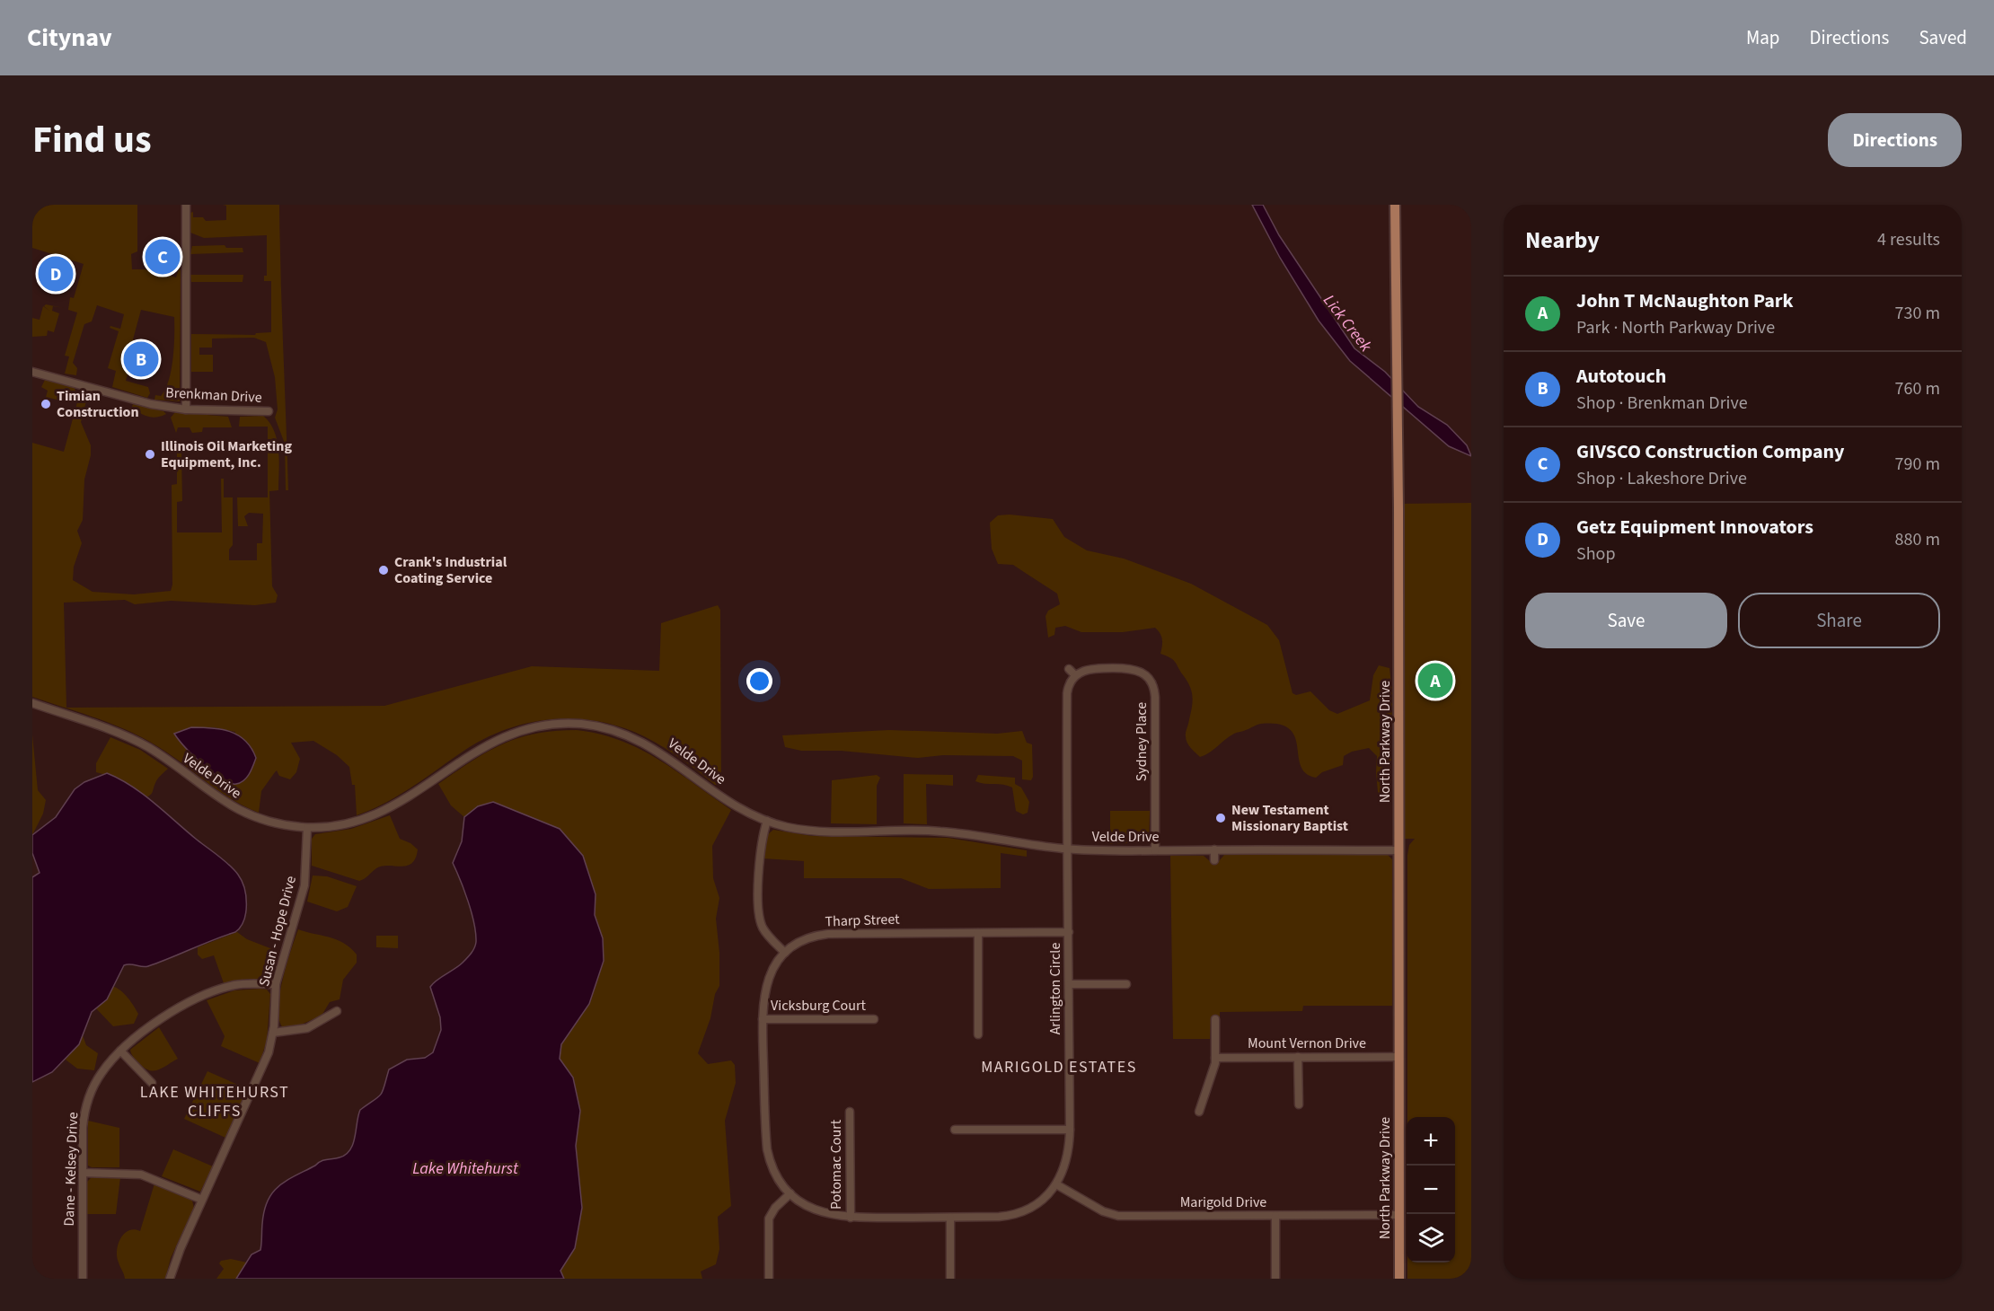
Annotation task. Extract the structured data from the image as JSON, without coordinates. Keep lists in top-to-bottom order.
{
  "streets": {
    "main road": ["North Parkway Drive"],
    "street": [
      "Brenkman Drive",
      "Sydney Place",
      "Velde Drive",
      "Tharp Street",
      "Susan - Hope Drive",
      "Arlington Circle",
      "Vicksburg Court",
      "Mount Vernon Drive",
      "Potomac Court",
      "Dane - Kelsey Drive",
      "Marigold Drive"
    ]
  },
  "crossings": [
    ["Sydney Place", "Velde Drive"],
    ["Sydney Place", "Arlington Circle"],
    ["North Parkway Drive", "Velde Drive"],
    ["North Parkway Drive", "Mount Vernon Drive"],
    ["North Parkway Drive", "Marigold Drive"],
    ["Velde Drive", "Susan - Hope Drive"],
    ["Velde Drive", "Arlington Circle"],
    ["Tharp Street", "Arlington Circle"],
    ["Tharp Street", "Vicksburg Court"],
    ["Susan - Hope Drive", "Dane - Kelsey Drive"],
    ["Arlington Circle", "Potomac Court"],
    ["Arlington Circle", "Marigold Drive"]
  ],
  "districts": ["MARIGOLD ESTATES", "LAKE WHITEHURST CLIFFS"],
  "water": ["Lick Creek", "Lake Whitehurst"],
  "places": [
    "Timian Construction",
    "Illinois Oil Marketing Equipment, Inc.",
    "Crank's Industrial Coating Service",
    "New Testament Missionary Baptist"
  ],
  "page": {
    "header": "Citynav",
    "nav": ["Map", "Directions", "Saved"],
    "title": "Find us",
    "buttons": [
      "Directions",
      ["Save", "Share"]
    ],
    "heading": ["Nearby", "4 results"],
    "pins": [
      "C",
      "D",
      "B",
      "A"
    ],
    "list": [
      {
        "mark": "A",
        "name": "John T McNaughton Park",
        "note": "Park · North Parkway Drive",
        "value": "730 m"
      },
      {
        "mark": "B",
        "name": "Autotouch",
        "note": "Shop · Brenkman Drive",
        "value": "760 m"
      },
      {
        "mark": "C",
        "name": "GIVSCO Construction Company",
        "note": "Shop · Lakeshore Drive",
        "value": "790 m"
      },
      {
        "mark": "D",
        "name": "Getz Equipment Innovators",
        "note": "Shop",
        "value": "880 m"
      }
    ],
    "map_buttons": ["+", "−"]
  }
}
